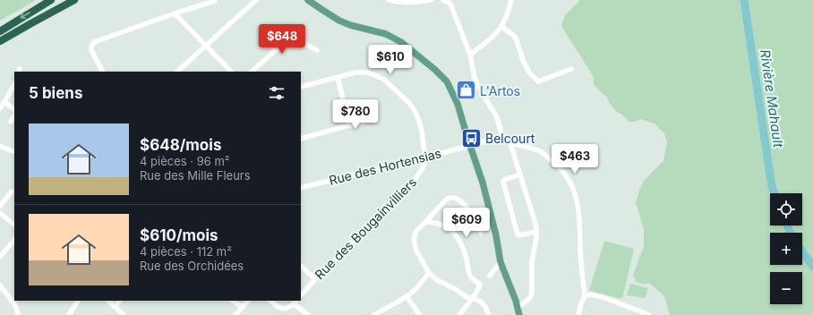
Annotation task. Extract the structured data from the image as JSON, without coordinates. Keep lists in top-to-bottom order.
{
  "streets": {
    "street": ["Rue des Hortensias", "Rue des Bougainvilliers"]
  },
  "crossings": [
    ["Rue des Hortensias", "Rue des Bougainvilliers"]
  ],
  "water": ["Rivière Mahault"],
  "places": {
    "shop": ["L'Artos"],
    "bus stop": ["Belcourt"]
  },
  "page": {
    "price": [
      "$648",
      "$610",
      "$780",
      "$463",
      "$609"
    ],
    "heading": "5 biens",
    "list": [
      {
        "name": "$648/mois",
        "note": "4 pièces · 96 m² · Rue des Mille Fleurs"
      },
      {
        "name": "$610/mois",
        "note": "4 pièces · 112 m² · Rue des Orchidées"
      }
    ],
    "map_buttons": ["+", "−"]
  }
}
